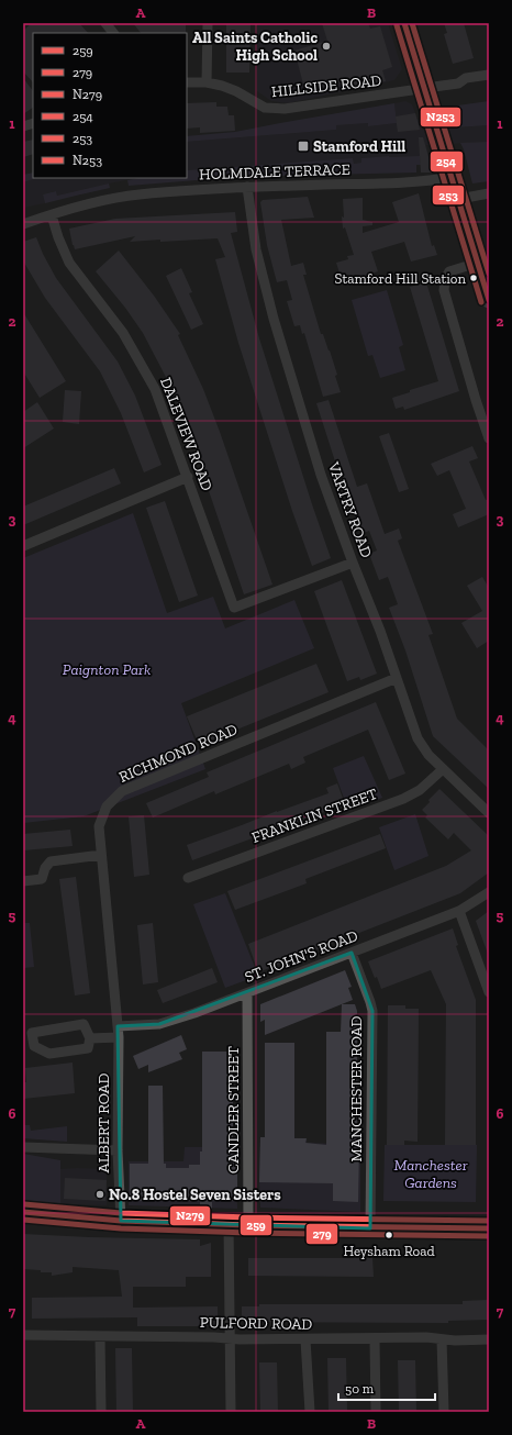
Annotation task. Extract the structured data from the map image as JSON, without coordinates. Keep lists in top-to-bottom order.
{
  "streets": {
    "street": [
      "HILLSIDE ROAD",
      "HOLMDALE TERRACE",
      "DALEVIEW ROAD",
      "VARTRY ROAD",
      "RICHMOND ROAD",
      "FRANKLIN STREET",
      "ST. JOHN'S ROAD",
      "MANCHESTER ROAD",
      "CANDLER STREET",
      "ALBERT ROAD",
      "PULFORD ROAD"
    ]
  },
  "crossings": [
    ["HOLMDALE TERRACE", "DALEVIEW ROAD"],
    ["HOLMDALE TERRACE", "VARTRY ROAD"],
    ["DALEVIEW ROAD", "VARTRY ROAD"],
    ["VARTRY ROAD", "RICHMOND ROAD"],
    ["VARTRY ROAD", "FRANKLIN STREET"],
    ["RICHMOND ROAD", "ST. JOHN'S ROAD"],
    ["RICHMOND ROAD", "ALBERT ROAD"],
    ["ST. JOHN'S ROAD", "MANCHESTER ROAD"],
    ["ST. JOHN'S ROAD", "CANDLER STREET"],
    ["ST. JOHN'S ROAD", "ALBERT ROAD"]
  ],
  "parks": ["Paignton Park", "Manchester Gardens"],
  "places": {
    "other": [
      "All Saints Catholic High School",
      "Stamford Hill Station",
      "No.8 Hostel Seven Sisters",
      "Heysham Road"
    ],
    "transit": ["Stamford Hill"]
  },
  "lines": [
    "transit line 254",
    "transit line N253",
    "transit line 253",
    "transit line N279",
    "transit line 259",
    "transit line 279"
  ],
  "legend": [
    "259",
    "279",
    "N279",
    "254",
    "253",
    "N253"
  ],
  "scale_bar": "50 m",
  "grid": {
    "columns": ["A", "B"],
    "rows": [
      "1",
      "2",
      "3",
      "4",
      "5",
      "6",
      "7"
    ]
  }
}
